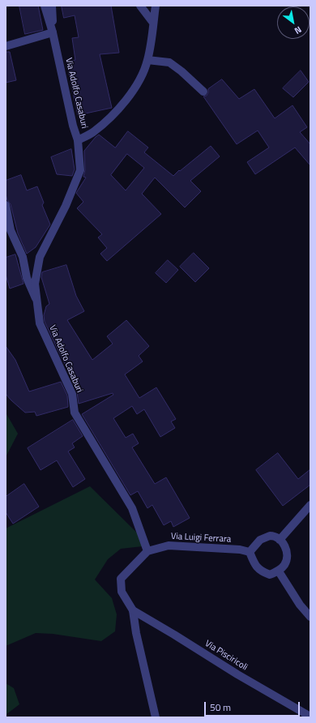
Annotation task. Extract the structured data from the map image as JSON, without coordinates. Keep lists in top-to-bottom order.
{
  "streets": {
    "street": ["Via Adolfo Casaburi", "Via Luigi Ferrara", "Via Pisciricoli"]
  },
  "crossings": [
    ["Via Adolfo Casaburi", "Via Luigi Ferrara"]
  ],
  "scale_bar": "50 m",
  "north": "bottom right"
}
